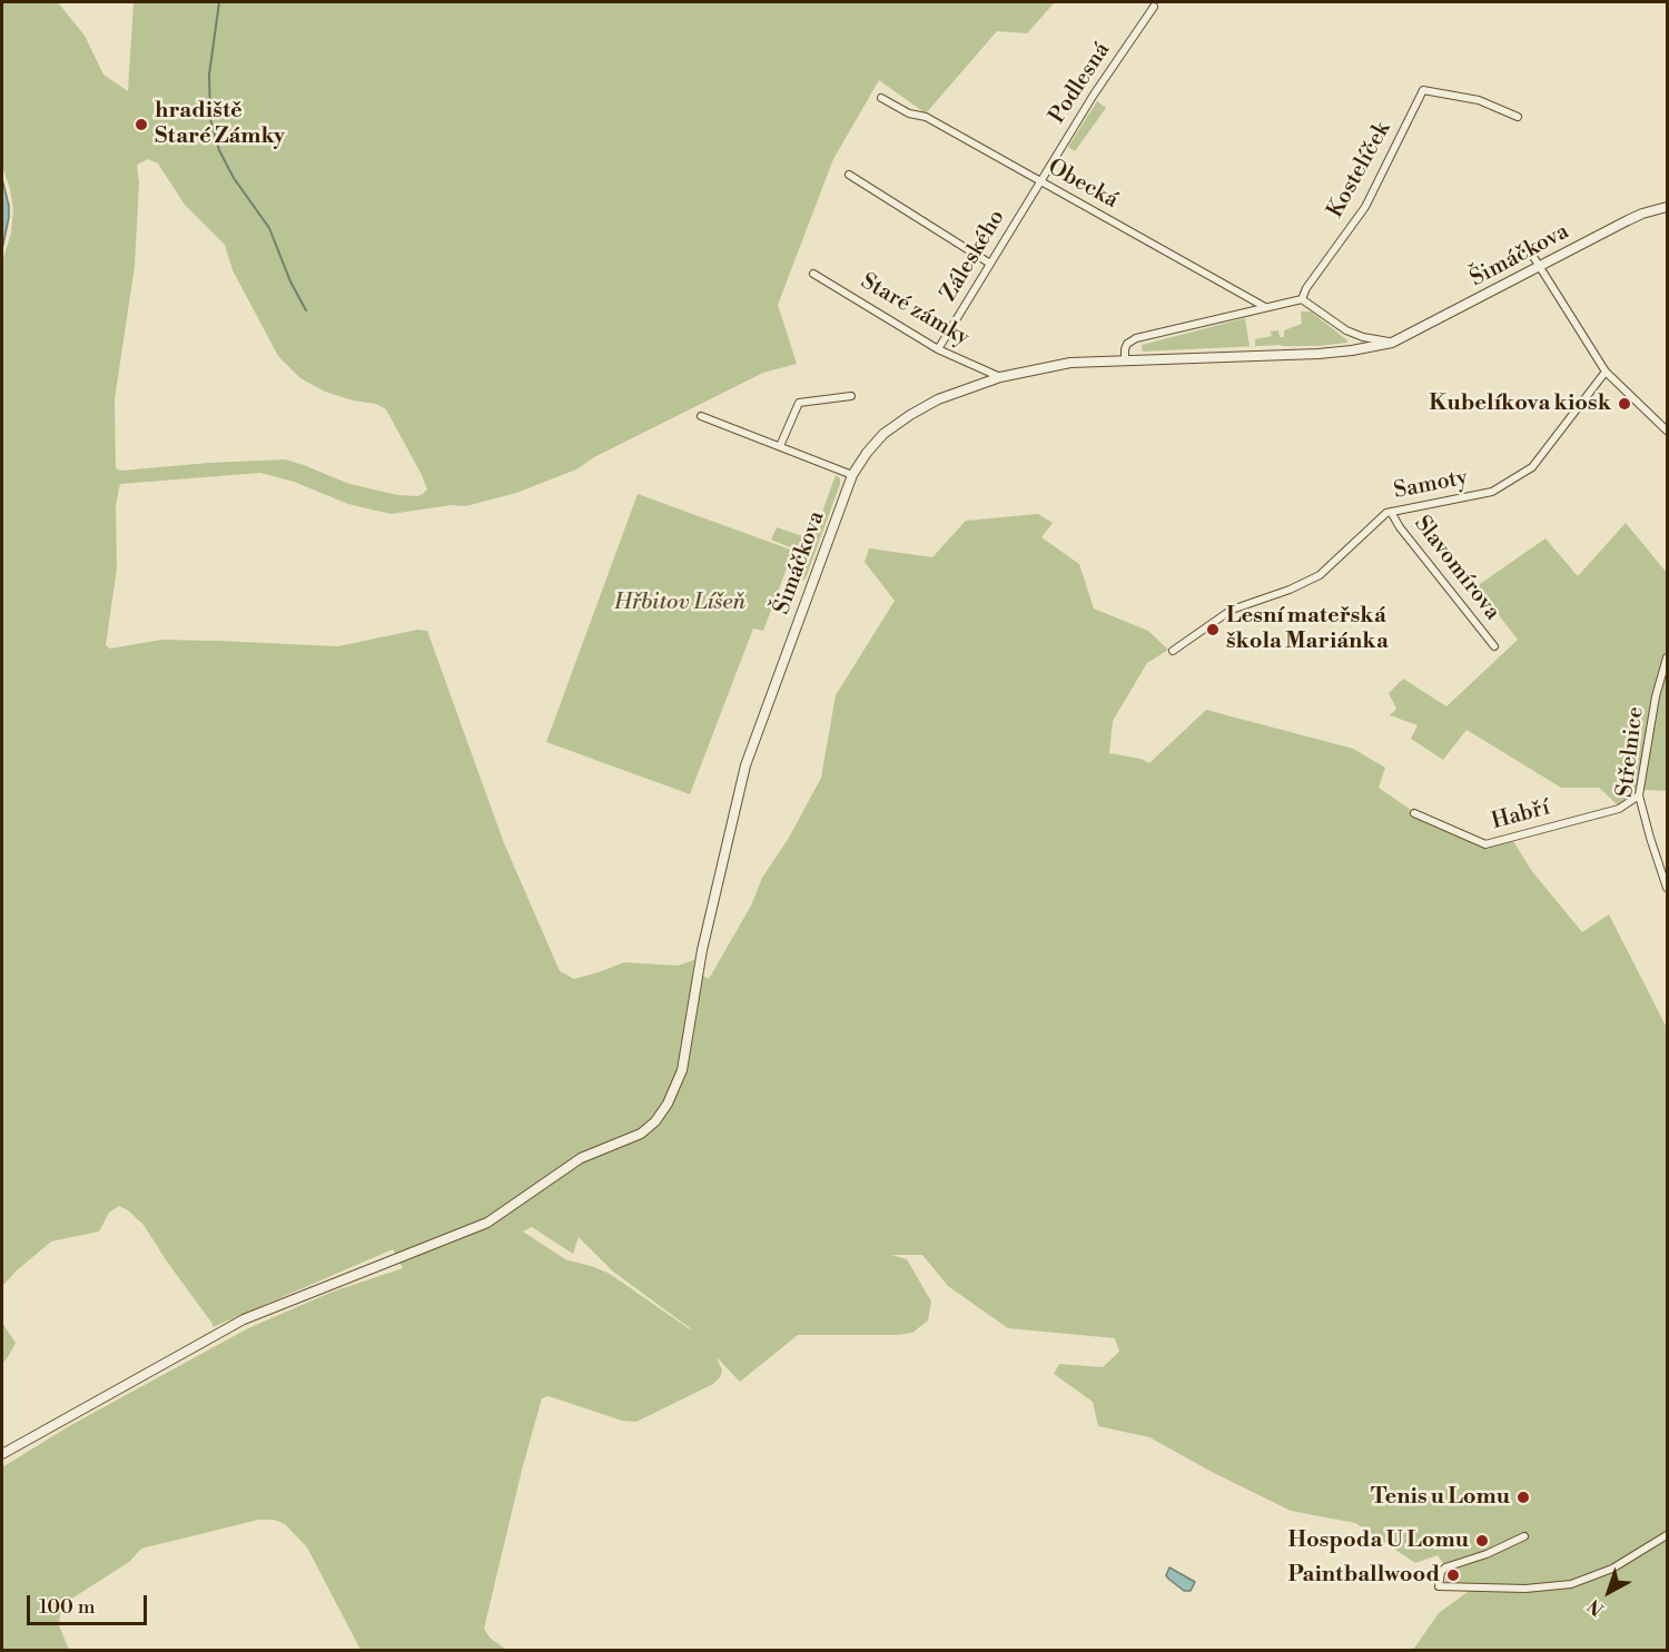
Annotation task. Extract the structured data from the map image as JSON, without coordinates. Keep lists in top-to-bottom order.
{
  "streets": {
    "street": [
      "Podlesná",
      "Kostelíček",
      "Obecká",
      "Záleského",
      "Šimáčkova",
      "Staré zámky",
      "Samoty",
      "Slavomírova",
      "Střelnice",
      "Habří"
    ]
  },
  "crossings": [
    ["Podlesná", "Obecká"],
    ["Podlesná", "Záleského"],
    ["Obecká", "Záleského"],
    ["Záleského", "Staré zámky"],
    ["Šimáčkova", "Staré zámky"],
    ["Samoty", "Slavomírova"],
    ["Střelnice", "Habří"]
  ],
  "parks": ["Hřbitov Líšeň"],
  "places": [
    "hradiště Staré Zámky",
    "Kubelíkova kiosk",
    "Lesní mateřská škola Mariánka",
    "Tenis u Lomu",
    "Hospoda U Lomu",
    "Paintballwood"
  ],
  "scale_bar": "100 m",
  "north": "bottom left"
}
